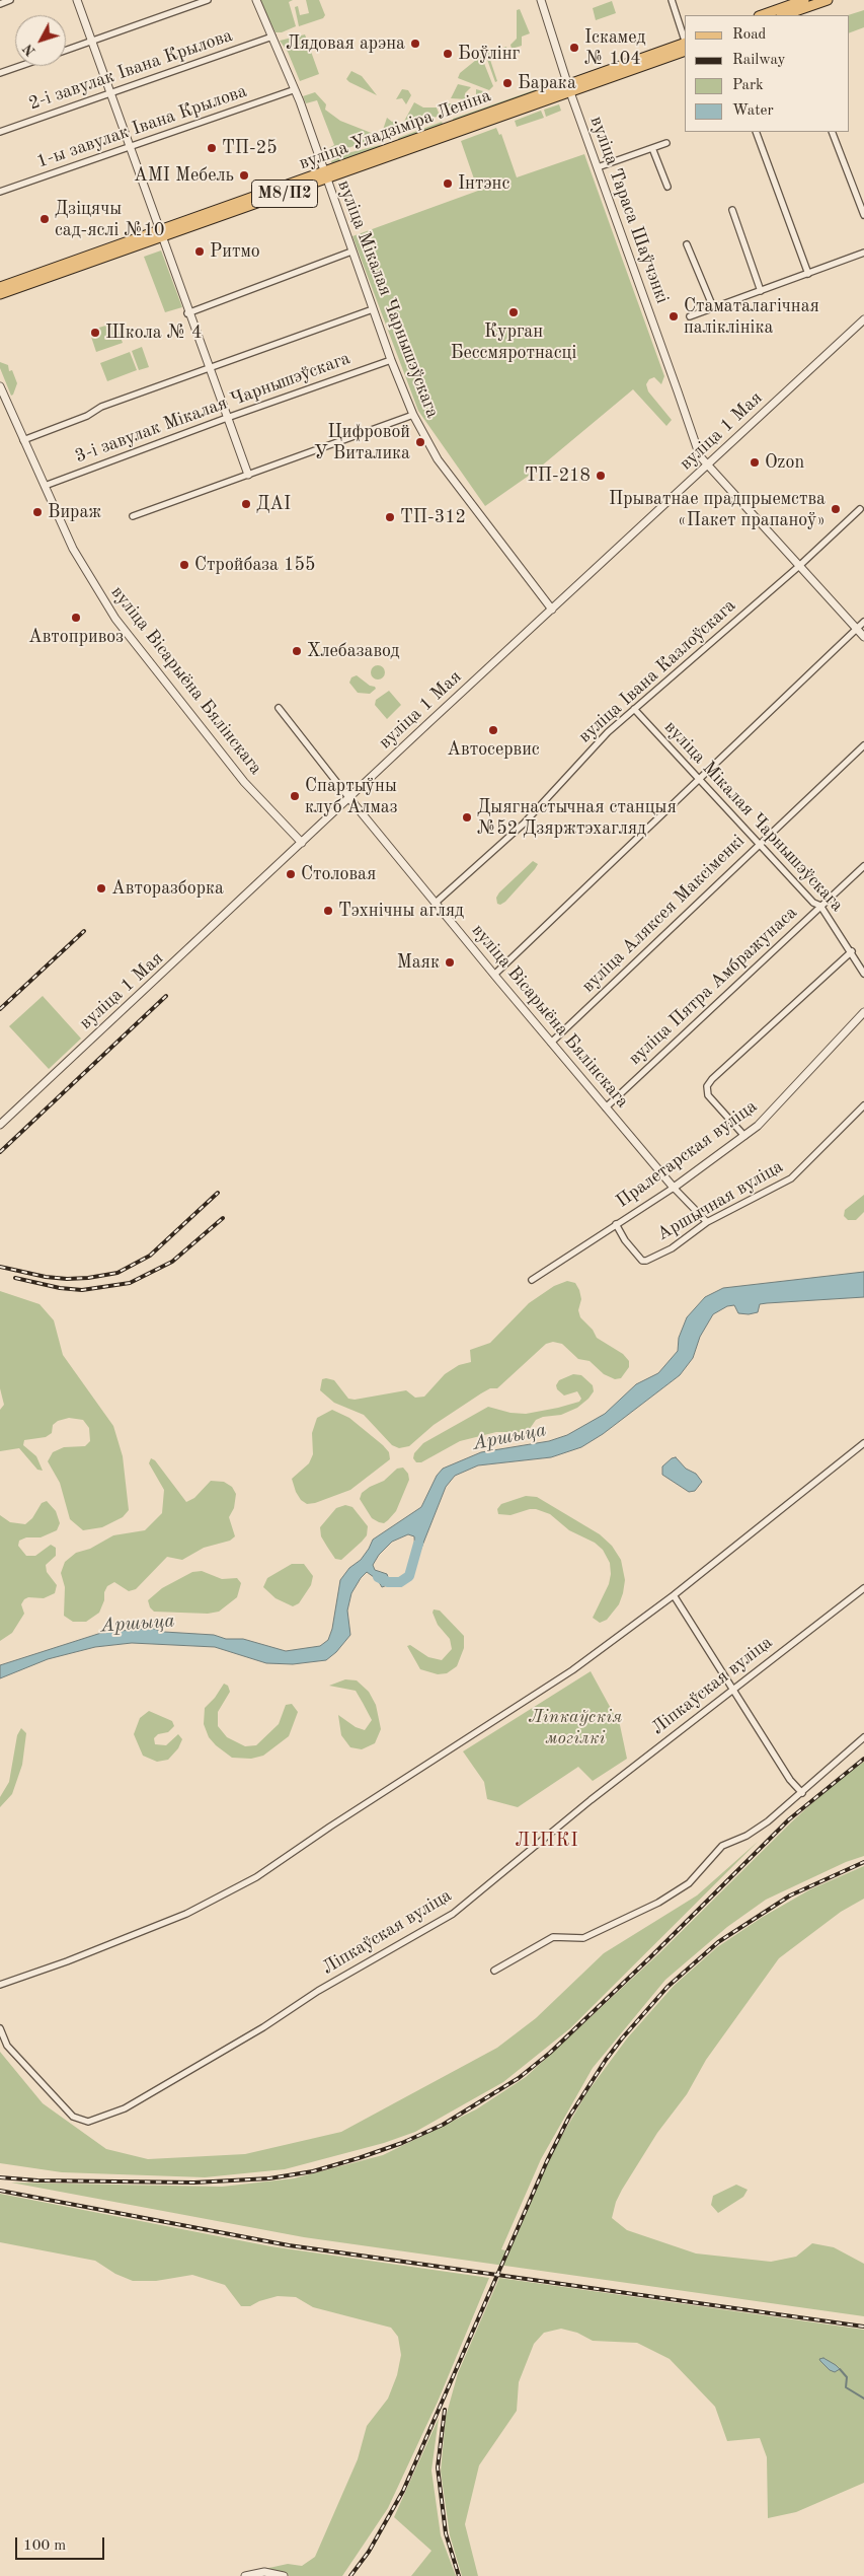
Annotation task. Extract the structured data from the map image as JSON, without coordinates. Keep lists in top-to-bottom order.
{
  "streets": {
    "main road": ["вуліца Уладзіміра Леніна", "М8/П2"],
    "street": [
      "2-і завулак Івана Крылова",
      "1-ы завулак Івана Крылова",
      "вуліца Тараса Шаўчэнкі",
      "вуліца Мікалая Чарнышэўскага",
      "3-і завулак Мікалая Чарнышэўскага",
      "вуліца 1 Мая",
      "вуліца Івана Казлоўскага",
      "вуліца Вісарыёна Бялінскага",
      "вуліца Аляксея Максіменкі",
      "вуліца Пятра Амбражунаса",
      "Пралетарская вуліца",
      "Аршычная вуліца",
      "Ліпкаўская вуліца"
    ]
  },
  "crossings": [
    ["2-і завулак Івана Крылова", "вуліца Мікалая Чарнышэўскага"],
    ["1-ы завулак Івана Крылова", "вуліца Мікалая Чарнышэўскага"],
    ["вуліца Уладзіміра Леніна", "вуліца Тараса Шаўчэнкі"],
    ["вуліца Уладзіміра Леніна", "вуліца Мікалая Чарнышэўскага"],
    ["вуліца Тараса Шаўчэнкі", "вуліца 1 Мая"],
    ["вуліца Тараса Шаўчэнкі", "вуліца Івана Казлоўскага"],
    ["вуліца Мікалая Чарнышэўскага", "3-і завулак Мікалая Чарнышэўскага"],
    ["вуліца Мікалая Чарнышэўскага", "вуліца 1 Мая"],
    ["вуліца Мікалая Чарнышэўскага", "вуліца Івана Казлоўскага"],
    ["вуліца Мікалая Чарнышэўскага", "вуліца Аляксея Максіменкі"],
    ["вуліца Мікалая Чарнышэўскага", "вуліца Пятра Амбражунаса"],
    ["3-і завулак Мікалая Чарнышэўскага", "вуліца Вісарыёна Бялінскага"],
    ["вуліца 1 Мая", "вуліца Вісарыёна Бялінскага"],
    ["вуліца Івана Казлоўскага", "вуліца Вісарыёна Бялінскага"],
    ["вуліца Вісарыёна Бялінскага", "вуліца Аляксея Максіменкі"],
    ["вуліца Вісарыёна Бялінскага", "вуліца Пятра Амбражунаса"],
    ["вуліца Вісарыёна Бялінскага", "Пралетарская вуліца"],
    ["вуліца Вісарыёна Бялінскага", "Аршычная вуліца"],
    ["Пралетарская вуліца", "Аршычная вуліца"]
  ],
  "districts": ["ЛІПКІ"],
  "water": ["Аршыца"],
  "parks": ["Ліпкаўскія могілкі"],
  "places": [
    "Лядовая арэна",
    "Іскамед № 104",
    "Боўлінг",
    "Барака",
    "ТП-25",
    "AMI Мебель",
    "Інтэнс",
    "Дзіцячы сад-яслі №10",
    "Ритмо",
    "Курган Бессмяротнасці",
    "Стаматалагічная паліклініка",
    "Школа № 4",
    "Цифровой У Виталика",
    "Ozon",
    "ТП-218",
    "ДАІ",
    "Прыватнае прадпрыемства «Пакет прапаноў»",
    "Вираж",
    "ТП-312",
    "Стройбаза 155",
    "Автопривоз",
    "Хлебазавод",
    "Автосервис",
    "Спартыўны клуб Алмаз",
    "Дыягнастычная станцыя №52 Дзяржтэхагляд",
    "Столовая",
    "Авторазборка",
    "Тэхнічны агляд",
    "Маяк"
  ],
  "legend": [
    "Road",
    "Railway",
    "Park",
    "Water"
  ],
  "scale_bar": "100 m",
  "north": "bottom left"
}
